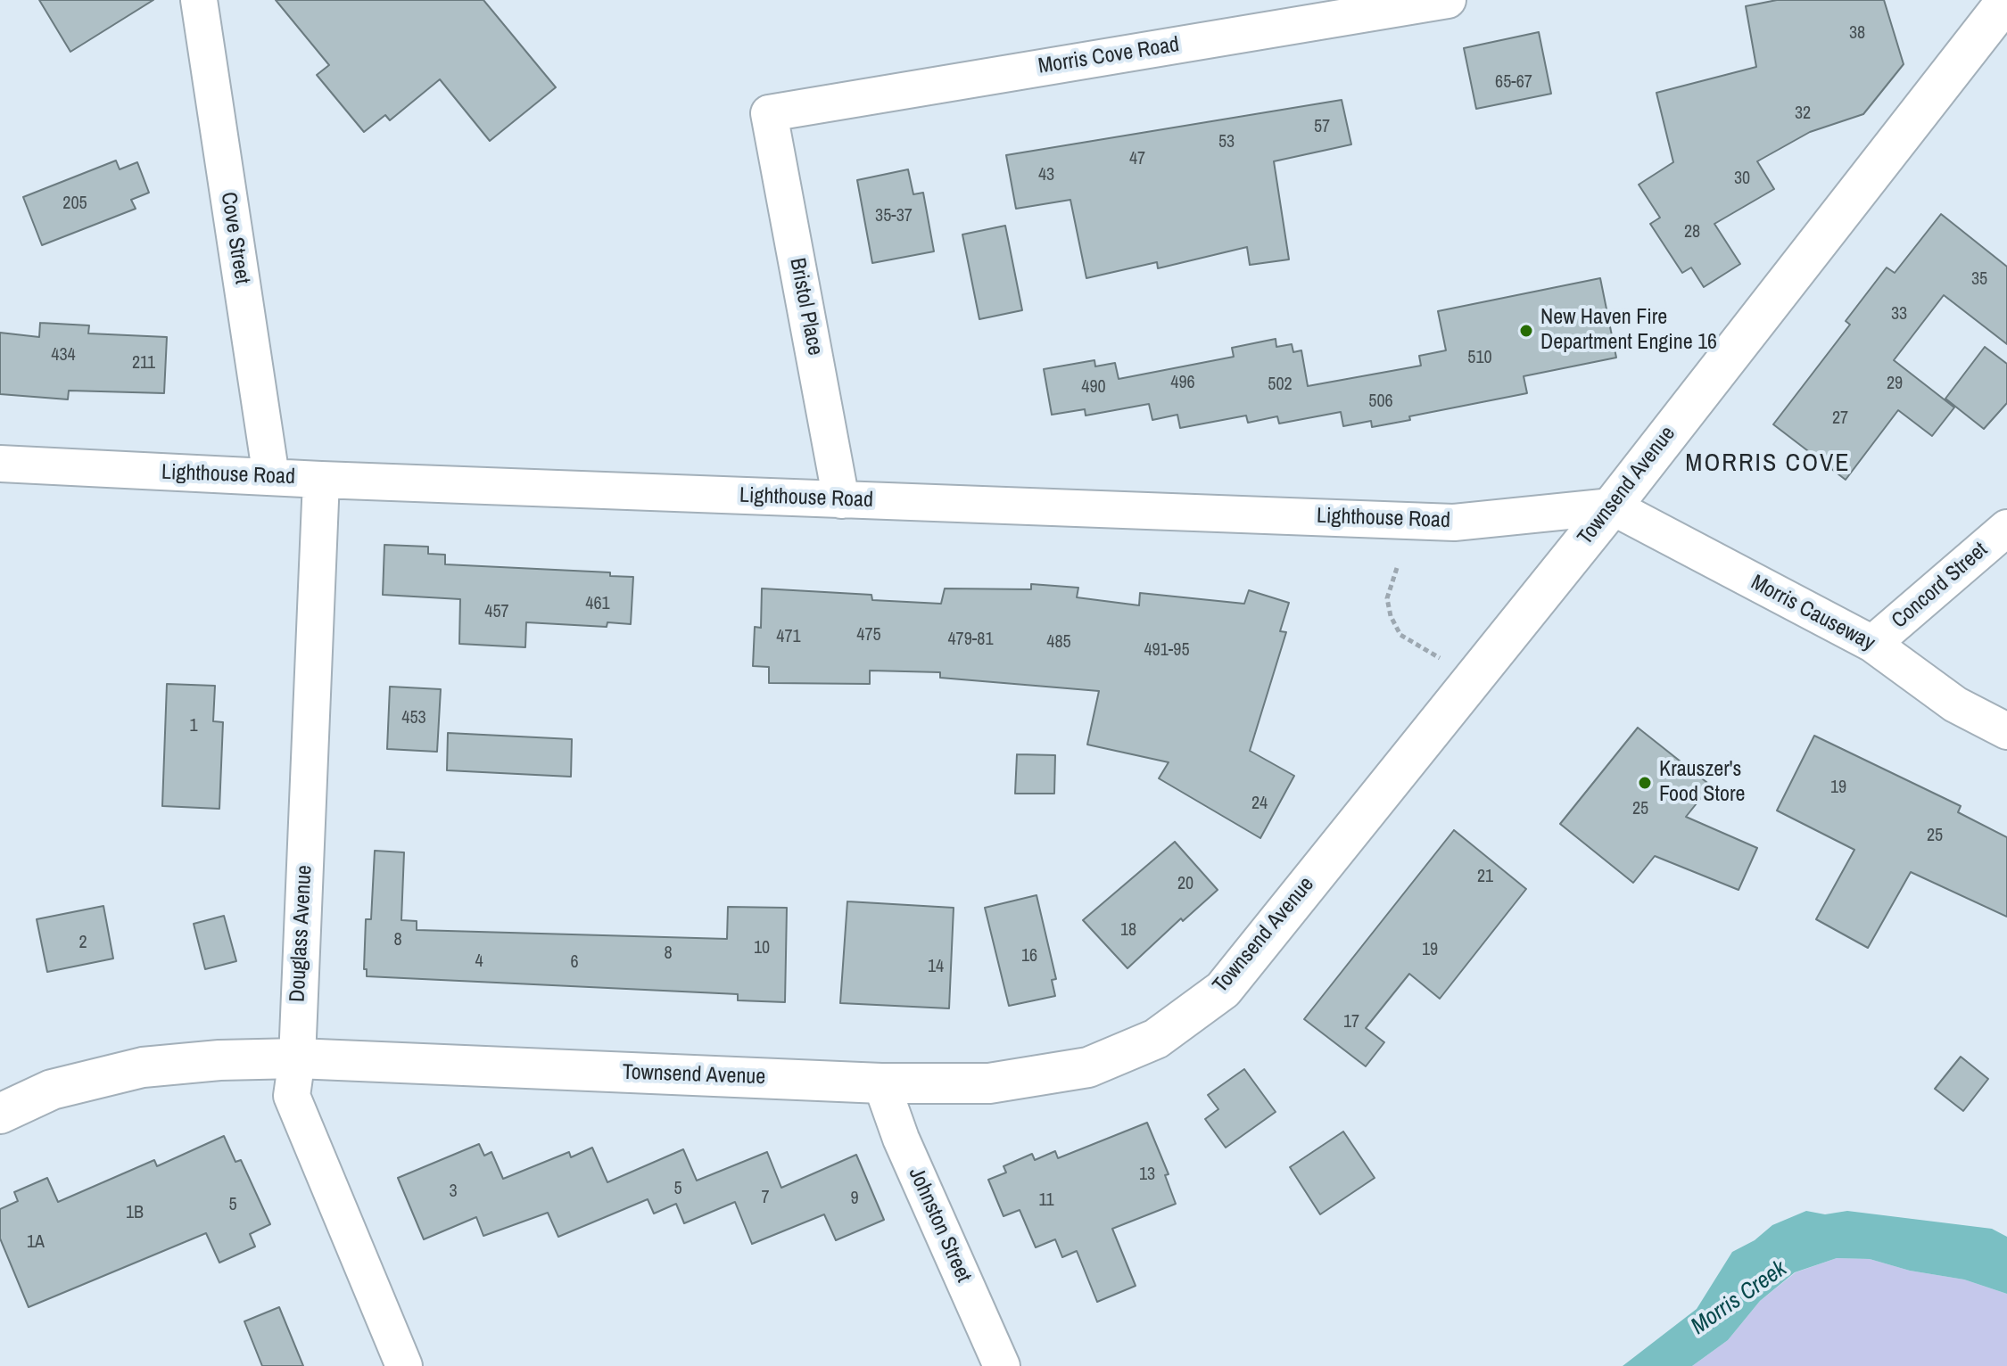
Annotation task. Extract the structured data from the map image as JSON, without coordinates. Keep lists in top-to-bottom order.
{
  "streets": {
    "main road": ["Townsend Avenue"],
    "street": [
      "Morris Cove Road",
      "Cove Street",
      "Bristol Place",
      "Lighthouse Road",
      "Concord Street",
      "Morris Causeway",
      "Douglass Avenue",
      "Johnston Street"
    ]
  },
  "crossings": [
    ["Morris Cove Road", "Bristol Place"],
    ["Cove Street", "Lighthouse Road"],
    ["Bristol Place", "Lighthouse Road"],
    ["Lighthouse Road", "Townsend Avenue"],
    ["Lighthouse Road", "Morris Causeway"],
    ["Lighthouse Road", "Douglass Avenue"],
    ["Townsend Avenue", "Morris Causeway"],
    ["Townsend Avenue", "Douglass Avenue"],
    ["Townsend Avenue", "Johnston Street"],
    ["Concord Street", "Morris Causeway"]
  ],
  "districts": ["MORRIS COVE"],
  "water": ["Morris Creek"],
  "places": ["New Haven Fire Department Engine 16", "Krauszer's Food Store"],
  "house_numbers": [
    "38",
    "65-67",
    "32",
    "57",
    "53",
    "47",
    "43",
    "30",
    "205",
    "35-37",
    "28",
    "35",
    "33",
    "434",
    "510",
    "211",
    "496",
    "29",
    "502",
    "490",
    "506",
    "27",
    "461",
    "457",
    "475",
    "471",
    "479-81",
    "485",
    "491-95",
    "453",
    "1",
    "19",
    "24",
    "25",
    "25",
    "21",
    "20",
    "18",
    "8",
    "2",
    "10",
    "19",
    "8",
    "16",
    "4",
    "6",
    "14",
    "17",
    "13",
    "5",
    "3",
    "7",
    "9",
    "11",
    "5",
    "1B",
    "1A"
  ]
}
